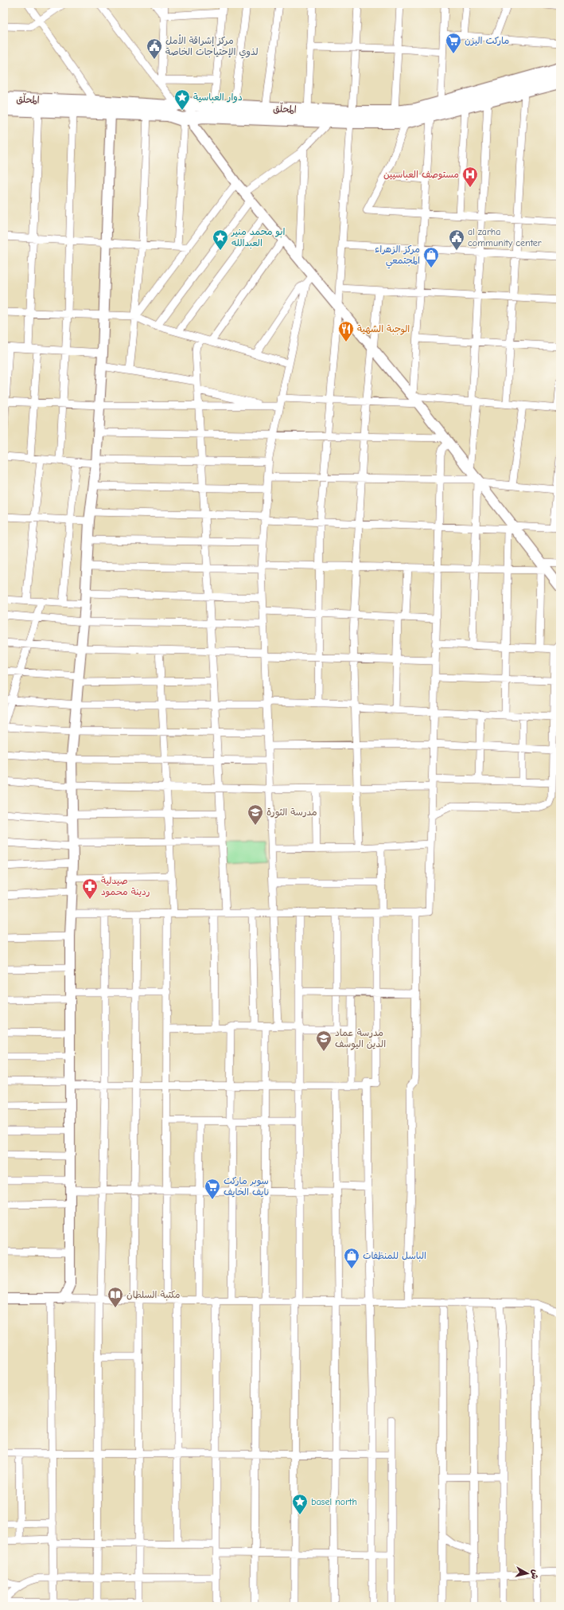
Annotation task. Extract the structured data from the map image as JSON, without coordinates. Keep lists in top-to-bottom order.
{
  "streets": {
    "highway": ["المحلّق"]
  },
  "places": {
    "supermarket": ["ماركت اليزن", "سوبر ماركت نايف الخايف"],
    "public building": ["مركز إشراقة الأمل لذوي الإحتياجات الخاصة", "al zarha community center"],
    "place": ["دوار العباسية", "ابو محمد منير العبدالله", "basel north"],
    "hospital": ["مستوصف العباسيين"],
    "shop": ["مركز الزهراء المجتمعي", "الباسل للمنظفات"],
    "restaurant": ["الوجبة الشهية"],
    "school or university": ["مدرسة الثورة", "مدرسة عماد الدين اليوسف"],
    "pharmacy": ["صيدلية ردينة محمود"],
    "library": ["مكتبة السلطان"]
  },
  "north": "right"
}
